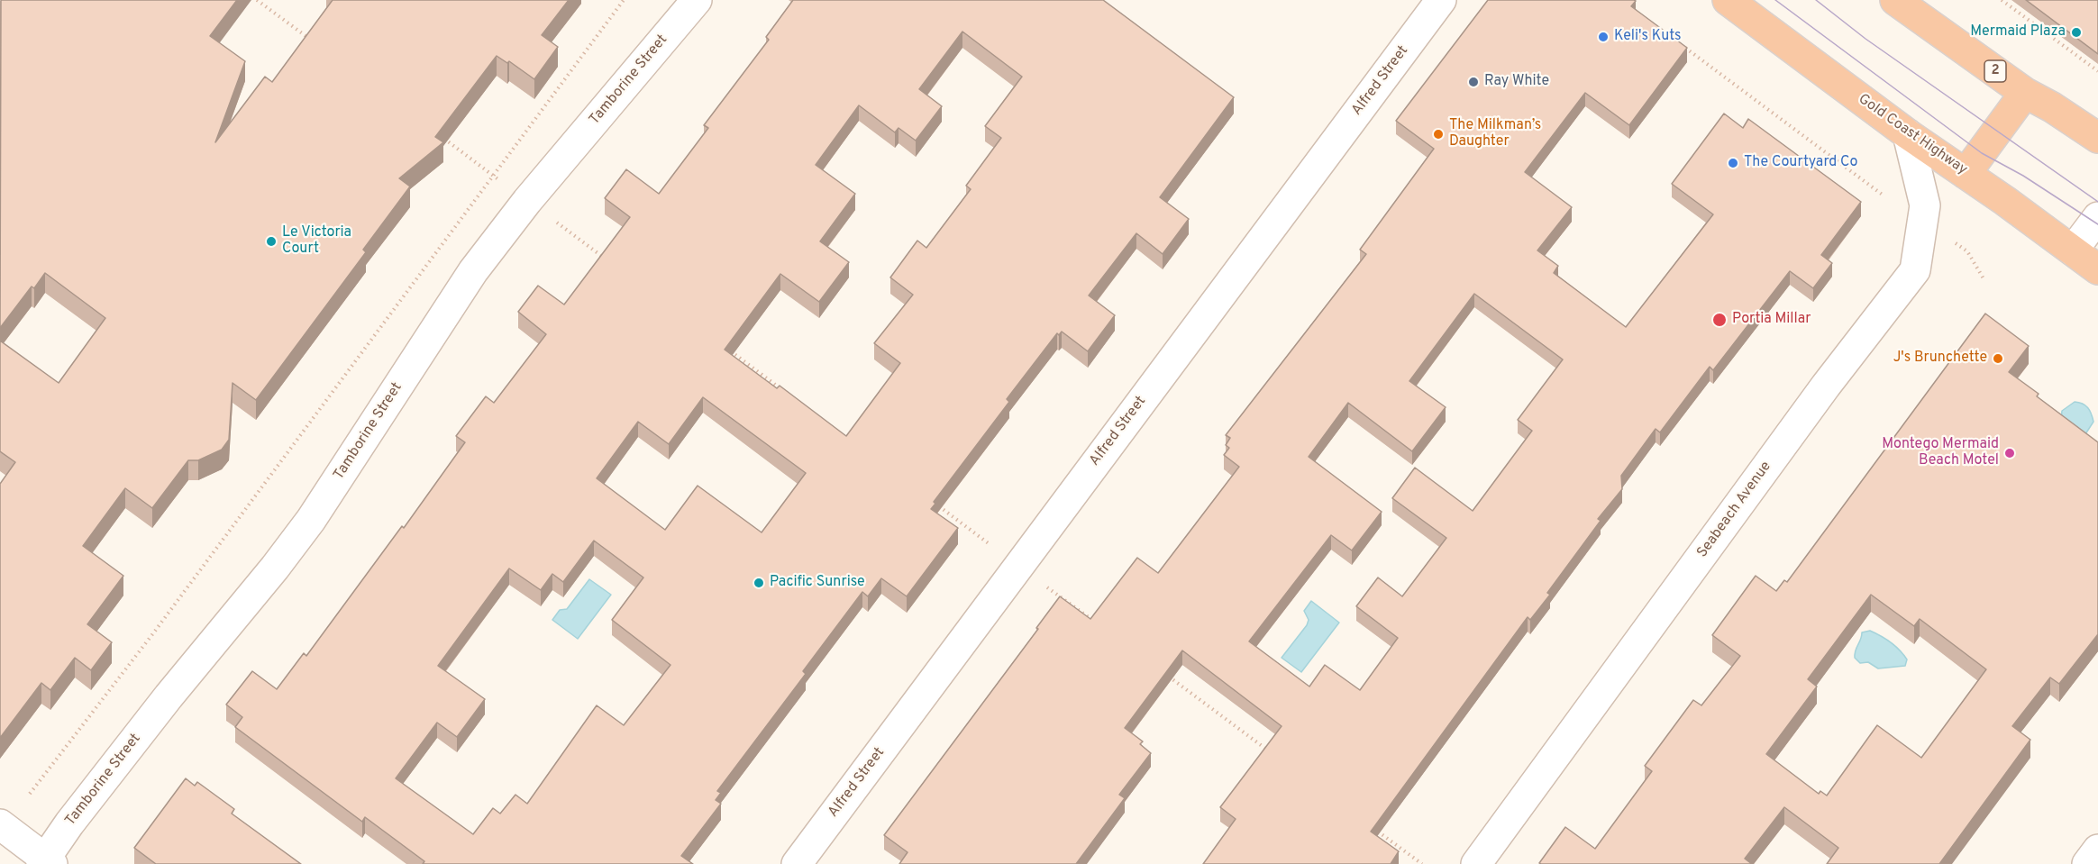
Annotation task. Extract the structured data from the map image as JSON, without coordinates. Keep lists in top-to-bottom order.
{
  "streets": {
    "highway": ["2", "Gold Coast Highway"],
    "street": ["Tamborine Street", "Alfred Street", "Seabeach Avenue"]
  },
  "crossings": [
    ["Gold Coast Highway", "Seabeach Avenue"]
  ],
  "places": [
    "Mermaid Plaza",
    "Keli's Kuts",
    "Ray White",
    "The Milkman’s Daughter",
    "The Courtyard Co",
    "Le Victoria Court",
    "Portia Millar",
    "J's Brunchette",
    "Montego Mermaid Beach Motel",
    "Pacific Sunrise"
  ]
}
